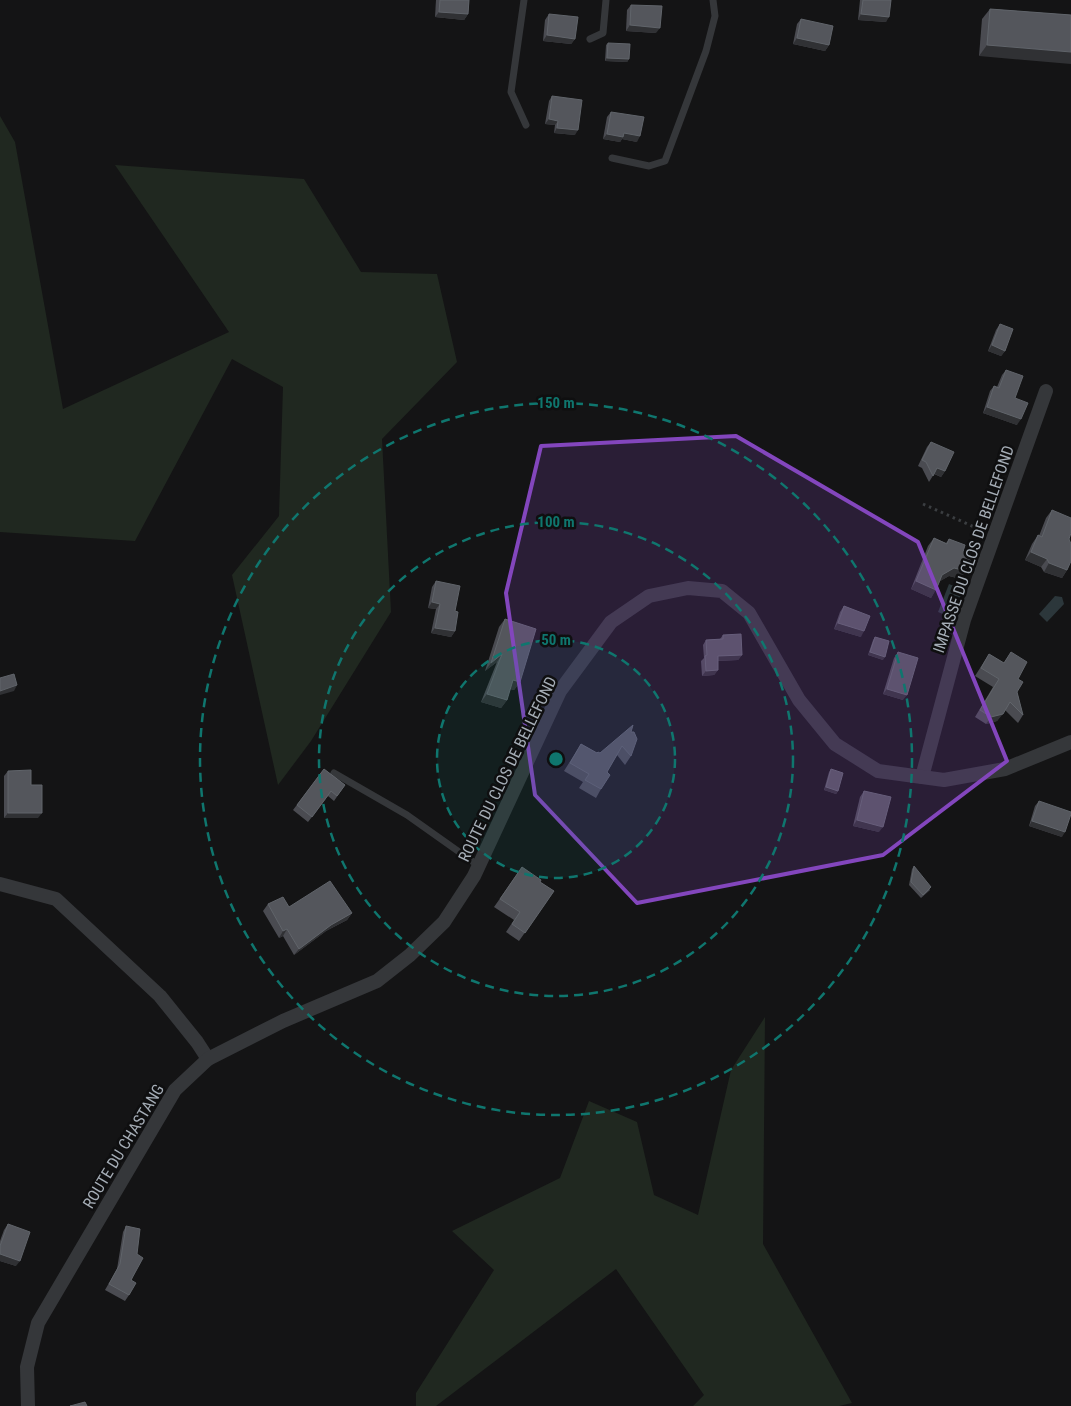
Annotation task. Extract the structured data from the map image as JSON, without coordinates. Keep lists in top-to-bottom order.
{
  "streets": {
    "street": ["IMPASSE DU CLOS DE BELLEFOND", "ROUTE DU CLOS DE BELLEFOND", "ROUTE DU CHASTANG"]
  },
  "crossings": [
    ["IMPASSE DU CLOS DE BELLEFOND", "ROUTE DU CLOS DE BELLEFOND"],
    ["ROUTE DU CLOS DE BELLEFOND", "ROUTE DU CHASTANG"]
  ],
  "rings": ["150 m", "100 m", "50 m"]
}
